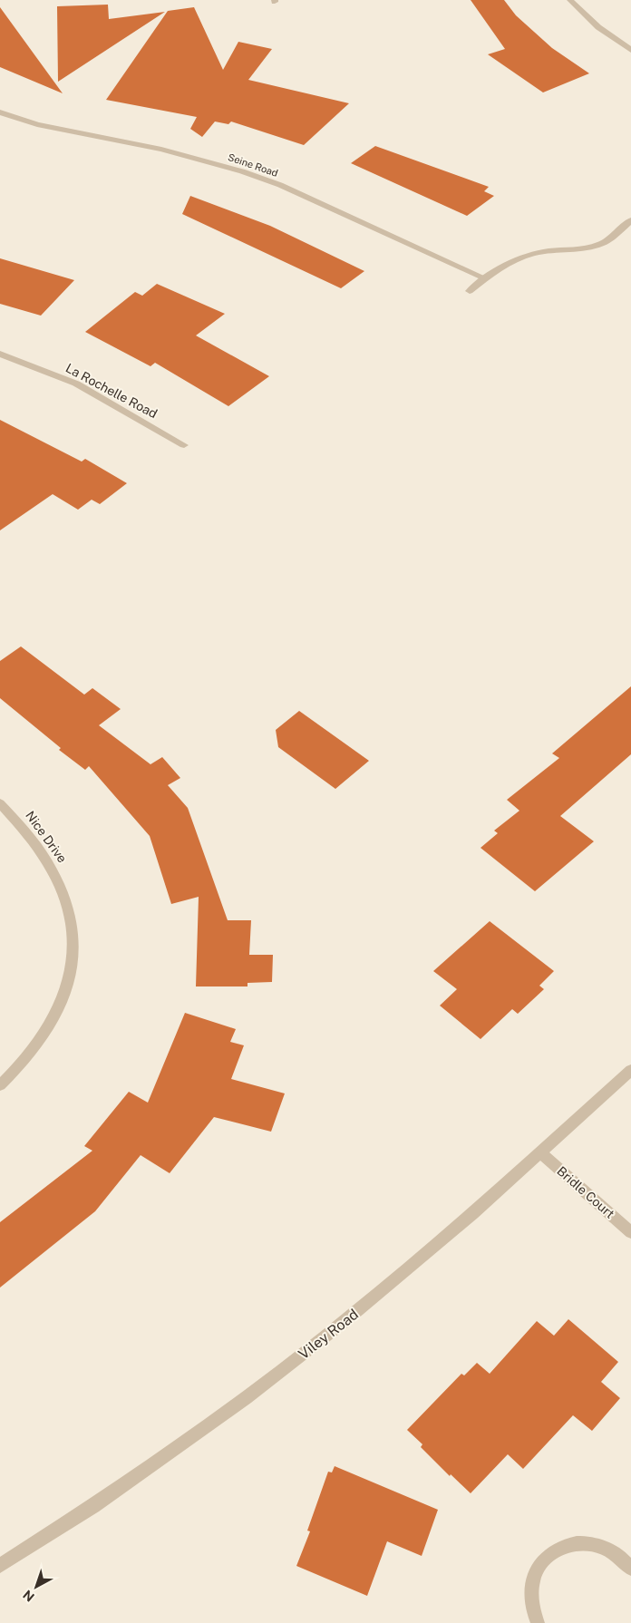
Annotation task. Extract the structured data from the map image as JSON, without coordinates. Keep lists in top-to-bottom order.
{
  "streets": {
    "street": [
      "Seine Road",
      "La Rochelle Road",
      "Nice Drive",
      "Bridle Court",
      "Viley Road"
    ]
  },
  "crossings": [
    ["Bridle Court", "Viley Road"]
  ],
  "north": "bottom left"
}
